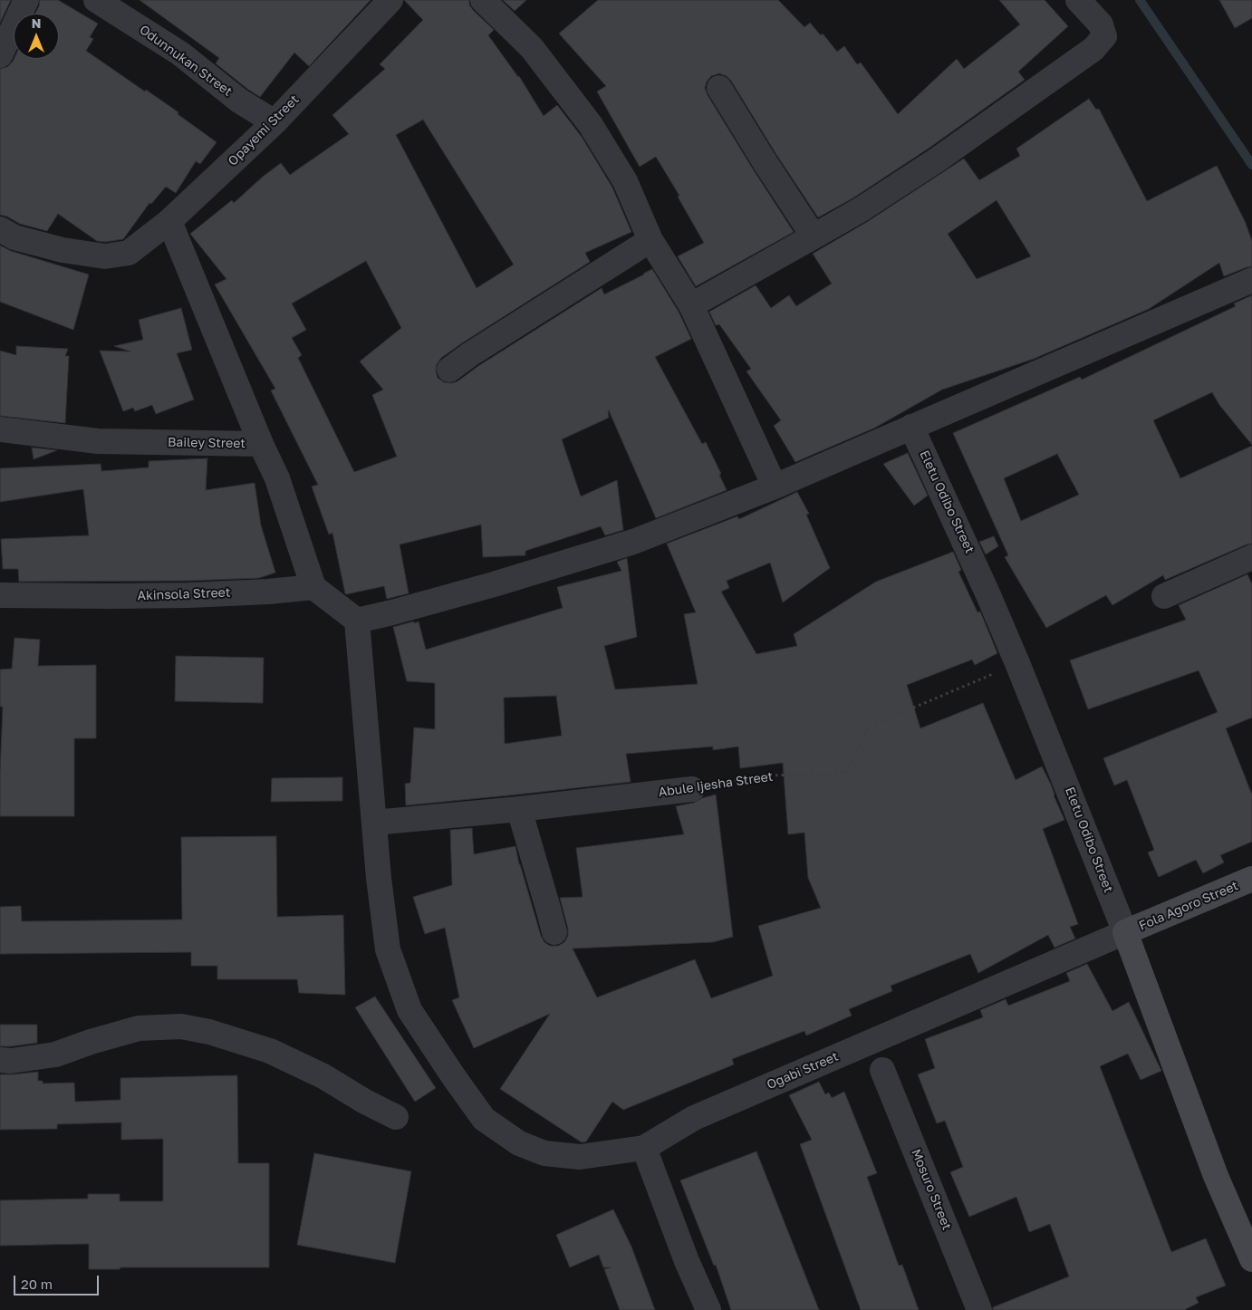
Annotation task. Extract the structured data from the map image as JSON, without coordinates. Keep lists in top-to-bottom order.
{
  "streets": {
    "street": [
      "Odunnukan Street",
      "Opayemi Street",
      "Bailey Street",
      "Eletu Odibo Street",
      "Akinsola Street",
      "Abule Ijesha Street",
      "Fola Agoro Street",
      "Ogabi Street",
      "Mosuro Street"
    ]
  },
  "crossings": [
    ["Odunnukan Street", "Opayemi Street"],
    ["Bailey Street", "Akinsola Street"],
    ["Eletu Odibo Street", "Abule Ijesha Street"],
    ["Eletu Odibo Street", "Fola Agoro Street"],
    ["Eletu Odibo Street", "Ogabi Street"],
    ["Fola Agoro Street", "Ogabi Street"]
  ],
  "scale_bar": "20 m",
  "north": "top"
}
